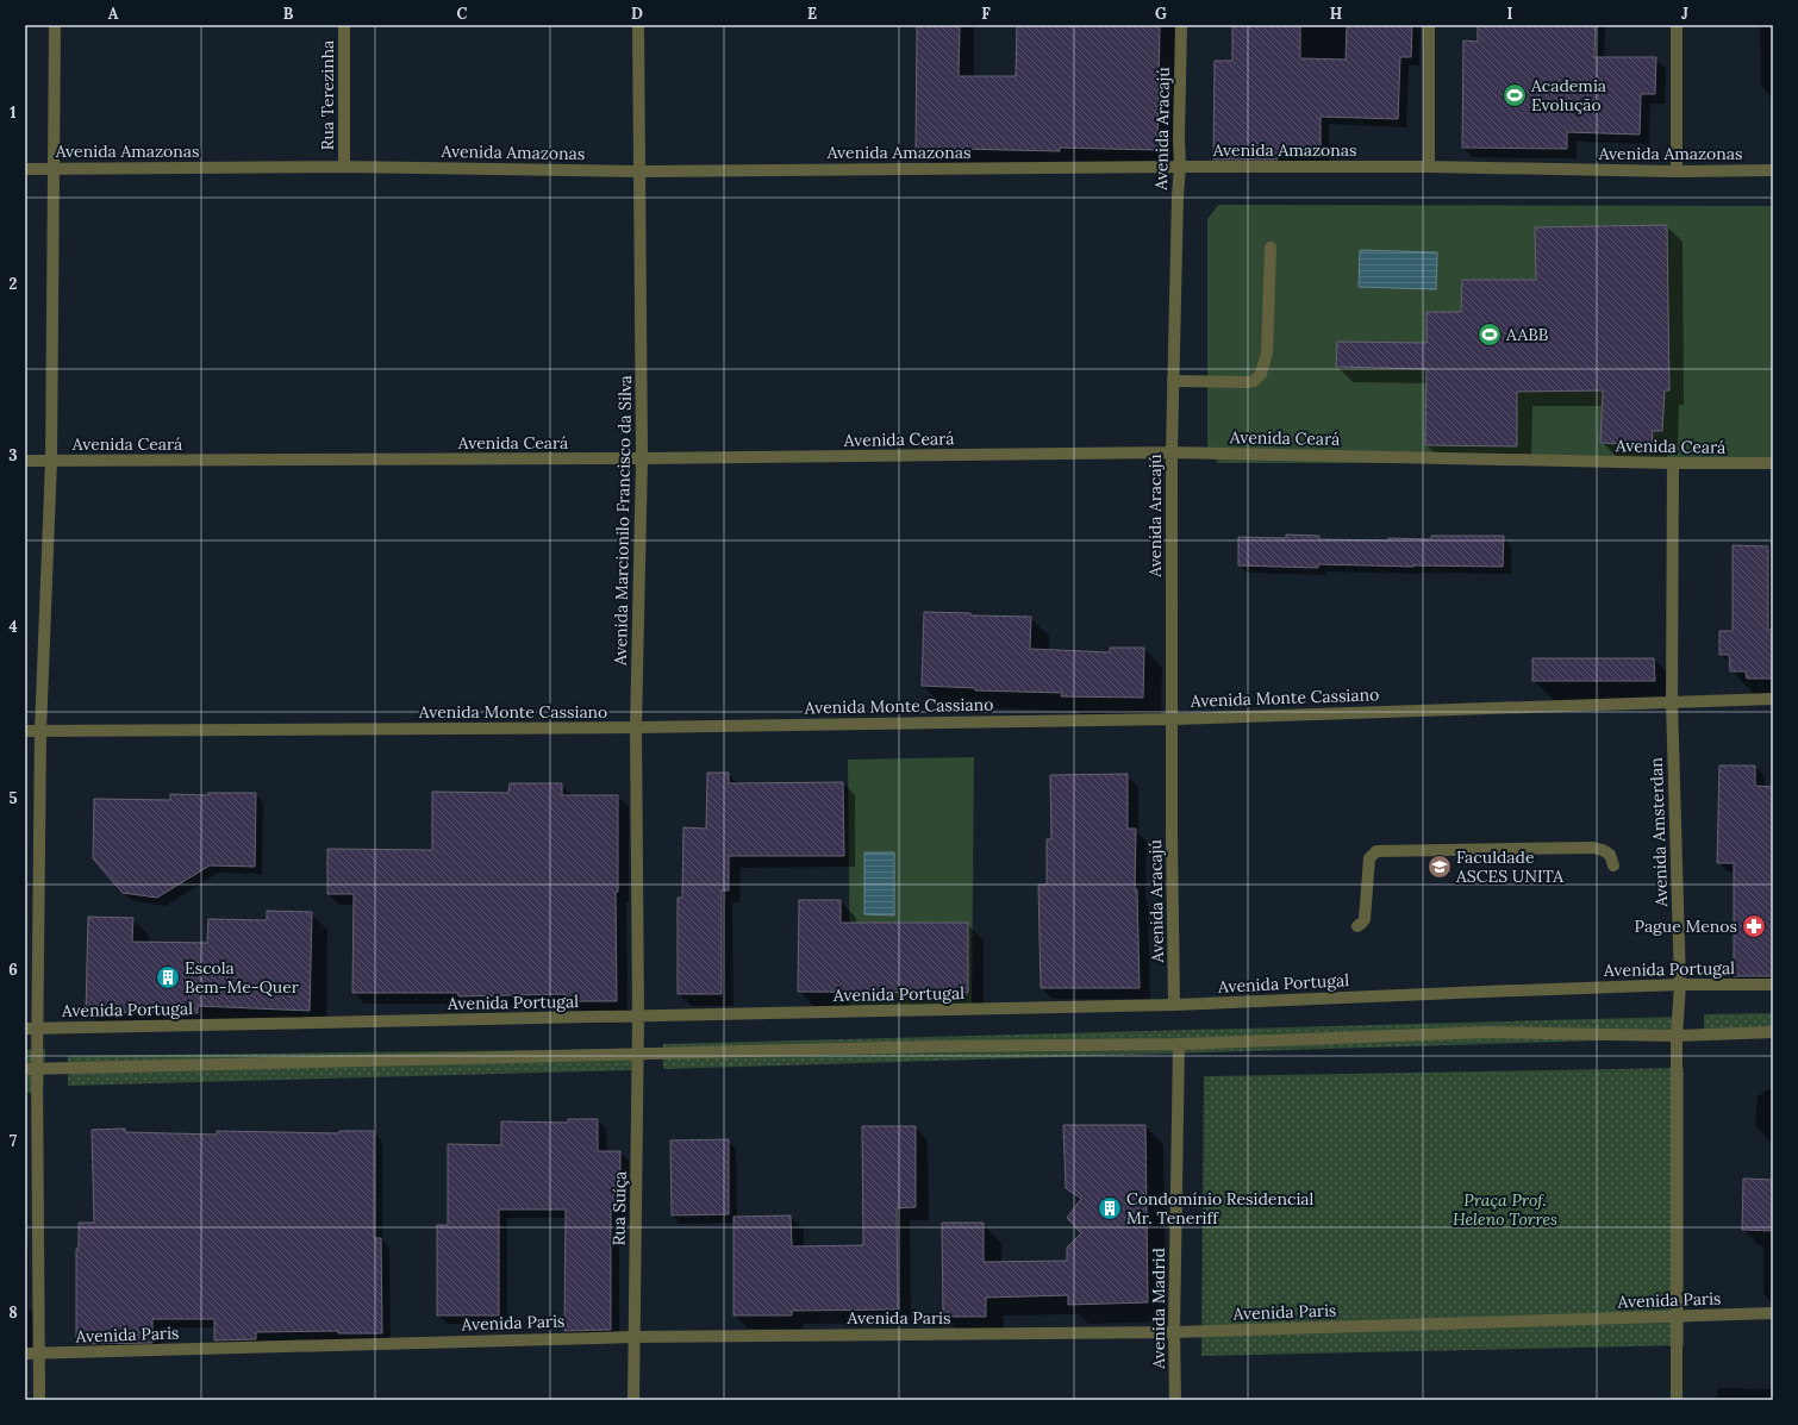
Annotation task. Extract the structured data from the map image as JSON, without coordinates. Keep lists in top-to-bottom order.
{
  "streets": {
    "street": [
      "Rua Terezinha",
      "Avenida Aracajú",
      "Avenida Amazonas",
      "Avenida Ceará",
      "Avenida Marcionilo Francisco da Silva",
      "Avenida Monte Cassiano",
      "Avenida Amsterdan",
      "Avenida Portugal",
      "Rua Suíça",
      "Avenida Paris",
      "Avenida Madrid"
    ]
  },
  "crossings": [
    ["Rua Terezinha", "Avenida Amazonas"],
    ["Avenida Aracajú", "Avenida Amazonas"],
    ["Avenida Aracajú", "Avenida Ceará"],
    ["Avenida Aracajú", "Avenida Monte Cassiano"],
    ["Avenida Aracajú", "Avenida Portugal"],
    ["Avenida Amazonas", "Avenida Marcionilo Francisco da Silva"],
    ["Avenida Ceará", "Avenida Marcionilo Francisco da Silva"],
    ["Avenida Ceará", "Avenida Amsterdan"],
    ["Avenida Marcionilo Francisco da Silva", "Avenida Monte Cassiano"],
    ["Avenida Marcionilo Francisco da Silva", "Avenida Portugal"],
    ["Avenida Marcionilo Francisco da Silva", "Rua Suíça"],
    ["Avenida Monte Cassiano", "Avenida Amsterdan"],
    ["Avenida Amsterdan", "Avenida Portugal"],
    ["Avenida Amsterdan", "Avenida Paris"],
    ["Avenida Portugal", "Rua Suíça"],
    ["Rua Suíça", "Avenida Paris"],
    ["Avenida Paris", "Avenida Madrid"]
  ],
  "parks": ["Praça Prof. Heleno Torres"],
  "places": {
    "sports": ["Academia Evolução", "AABB"],
    "school or university": ["Faculdade ASCES UNITA"],
    "pharmacy": ["Pague Menos"],
    "building": ["Escola Bem-Me-Quer", "Condomínio Residencial Mr. Teneriff"]
  },
  "grid": {
    "columns": [
      "A",
      "B",
      "C",
      "D",
      "E",
      "F",
      "G",
      "H",
      "I",
      "J"
    ],
    "rows": [
      "1",
      "2",
      "3",
      "4",
      "5",
      "6",
      "7",
      "8"
    ]
  }
}
